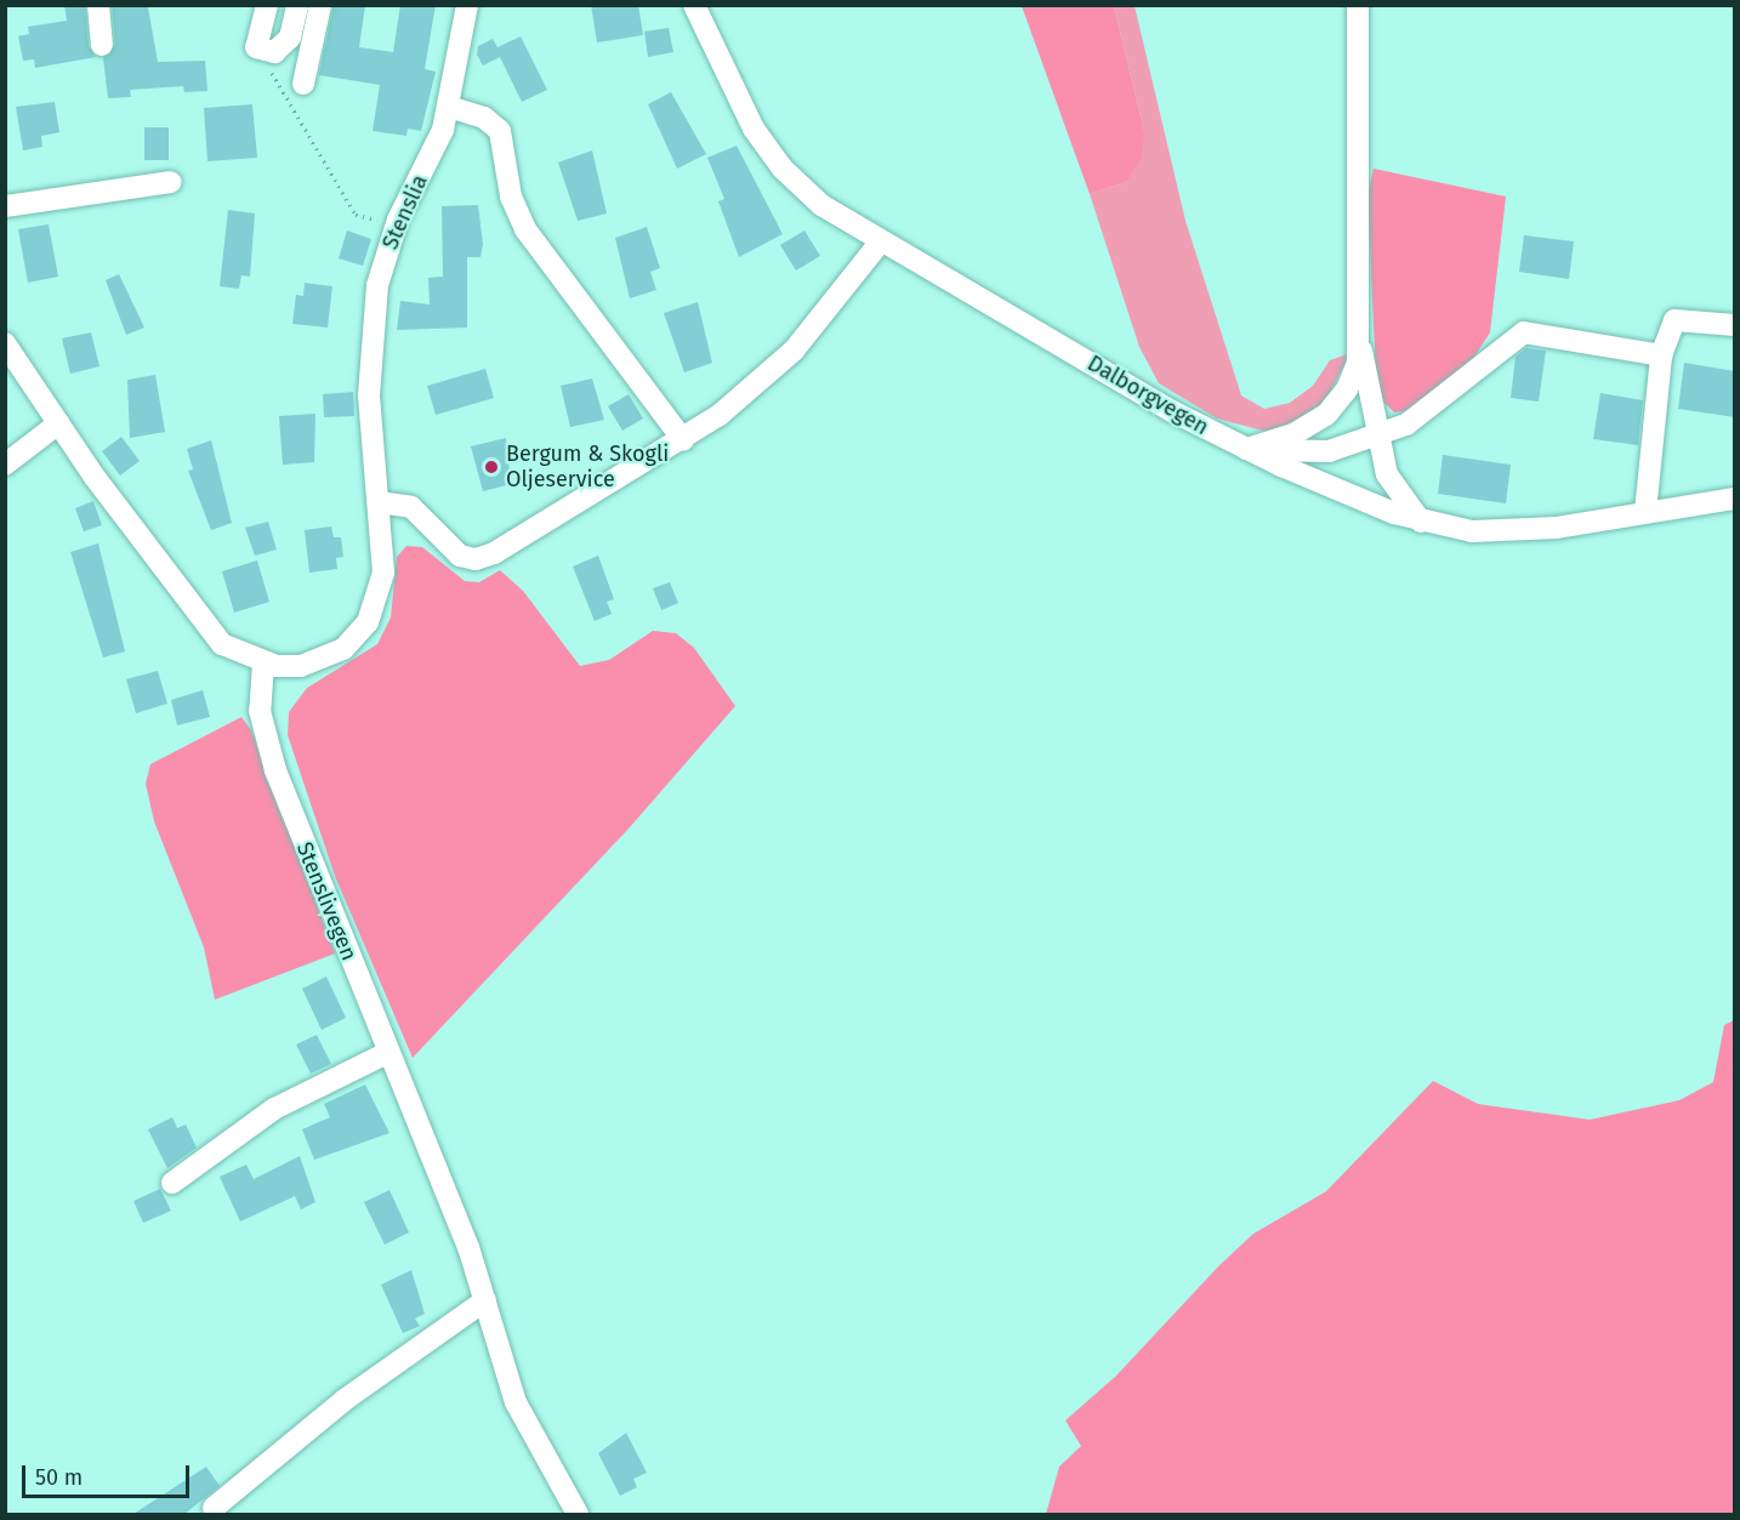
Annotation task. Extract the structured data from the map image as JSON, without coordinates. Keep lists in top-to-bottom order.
{
  "streets": {
    "street": ["Stenslia", "Dalborgvegen", "Stenslivegen"]
  },
  "crossings": [
    ["Stenslia", "Stenslivegen"]
  ],
  "places": ["Bergum & Skogli Oljeservice"],
  "scale_bar": "50 m"
}
